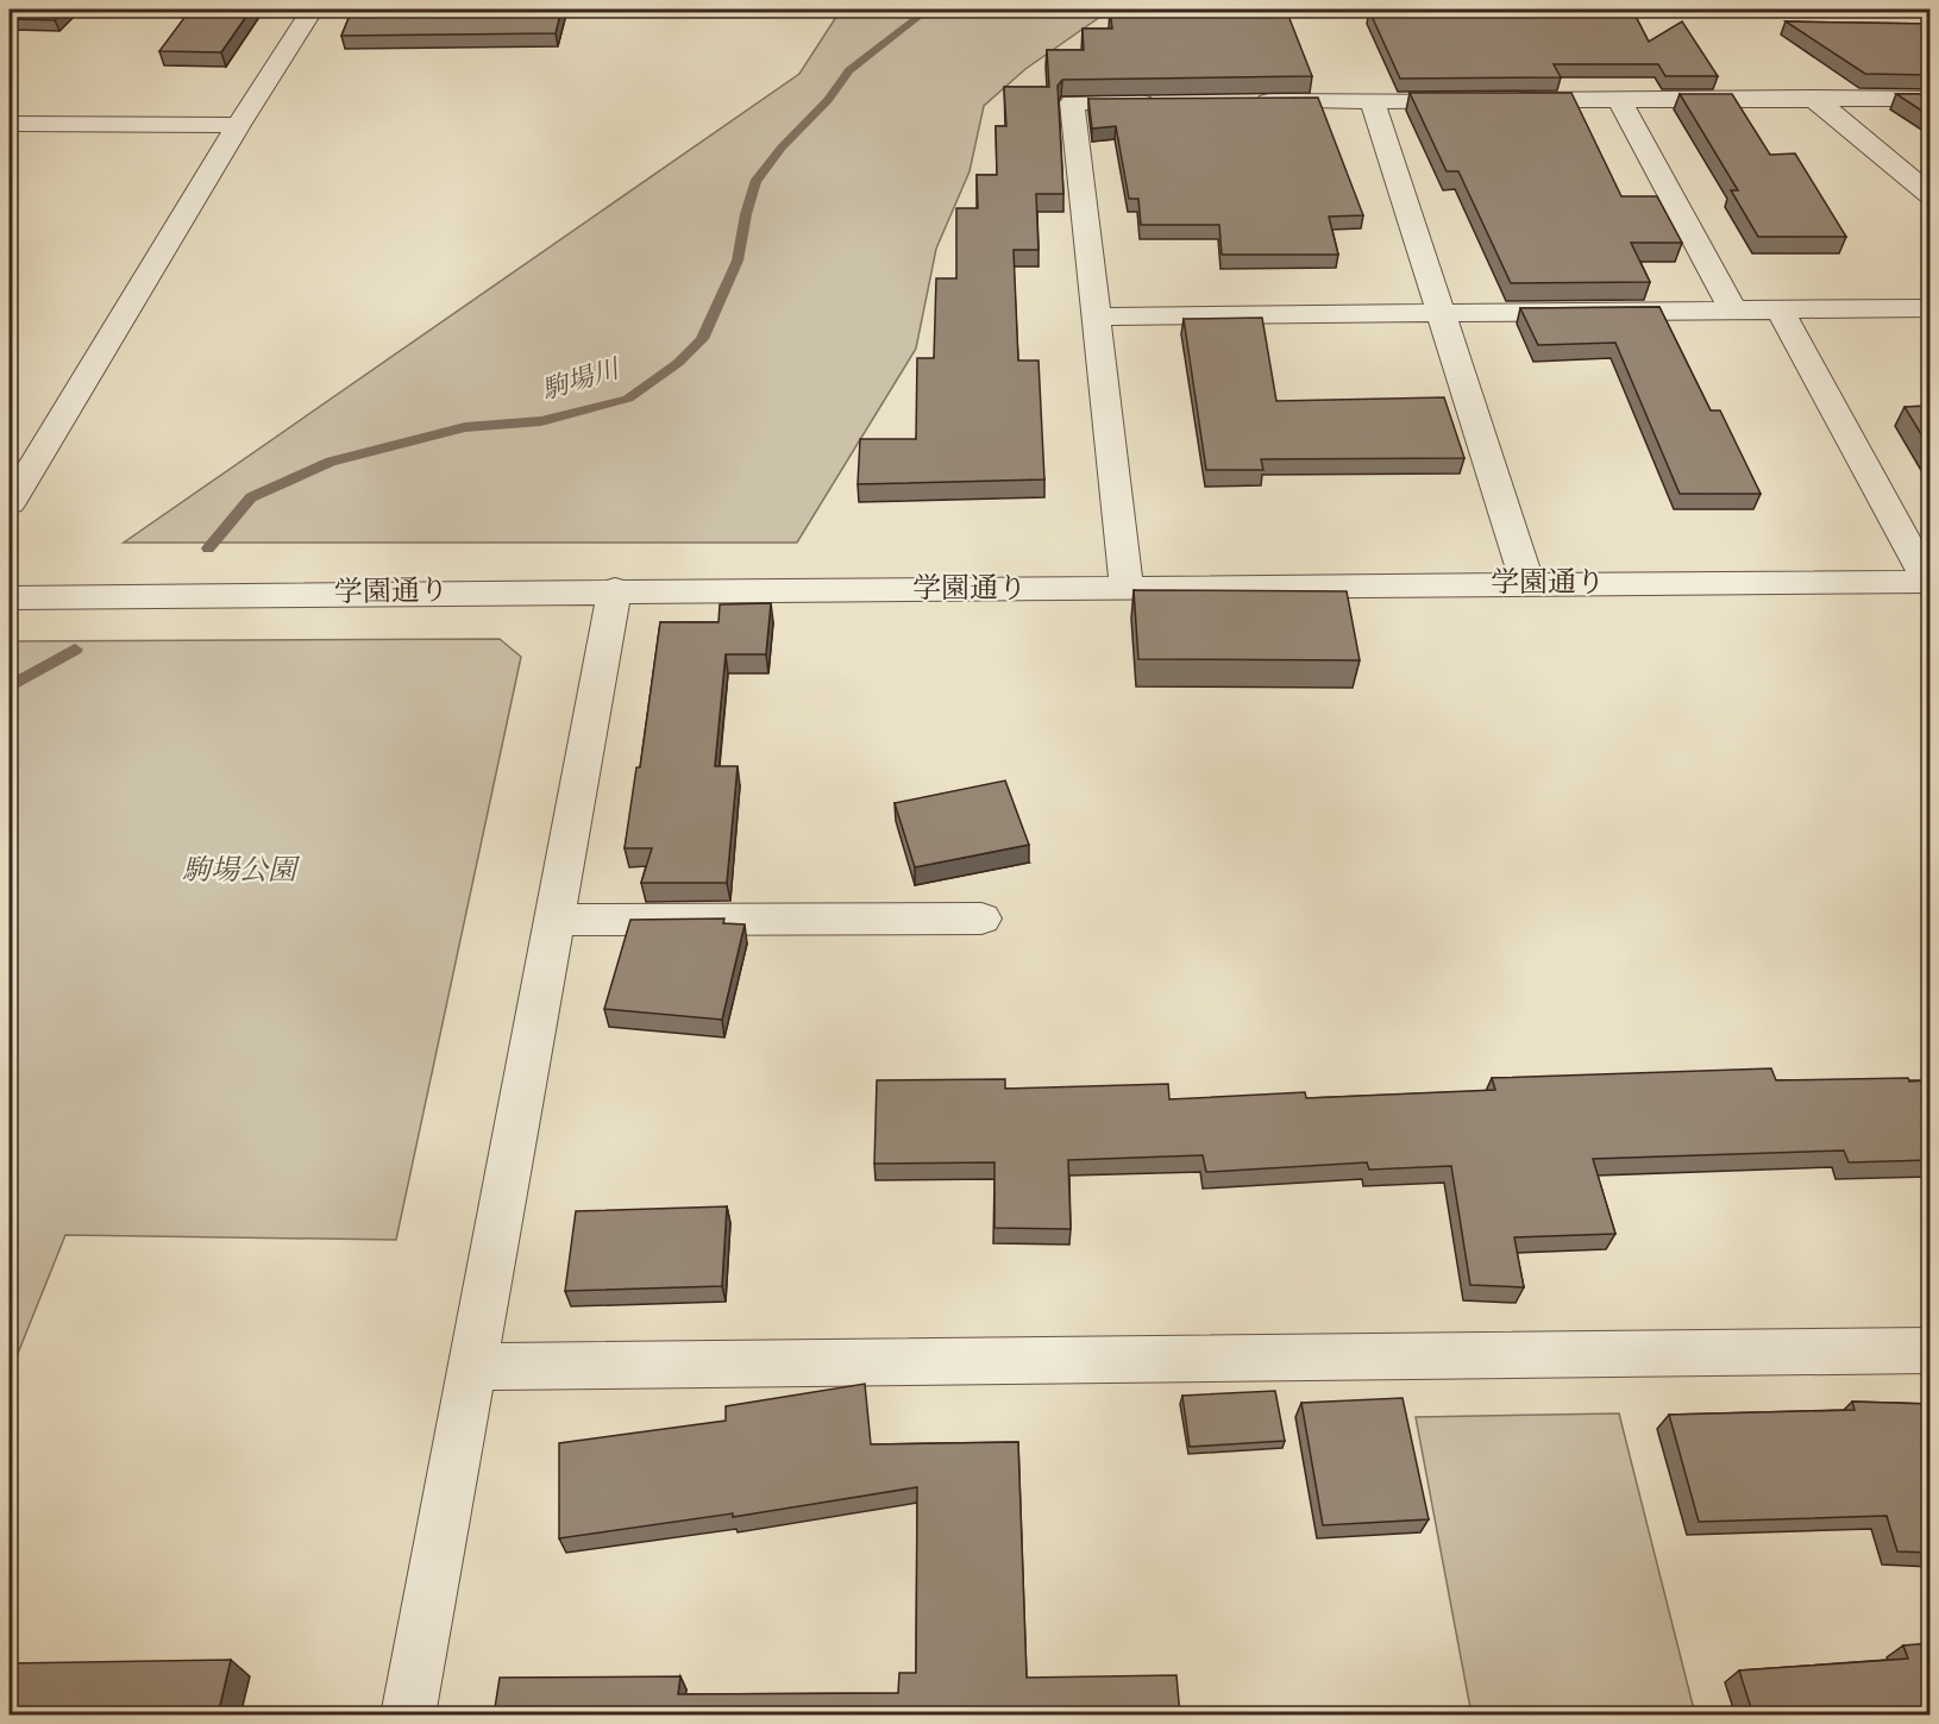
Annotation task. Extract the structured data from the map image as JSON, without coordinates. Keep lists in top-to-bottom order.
{
  "streets": {
    "street": ["学園通り"]
  },
  "water": ["駒場川"],
  "parks": ["駒場公園"]
}
